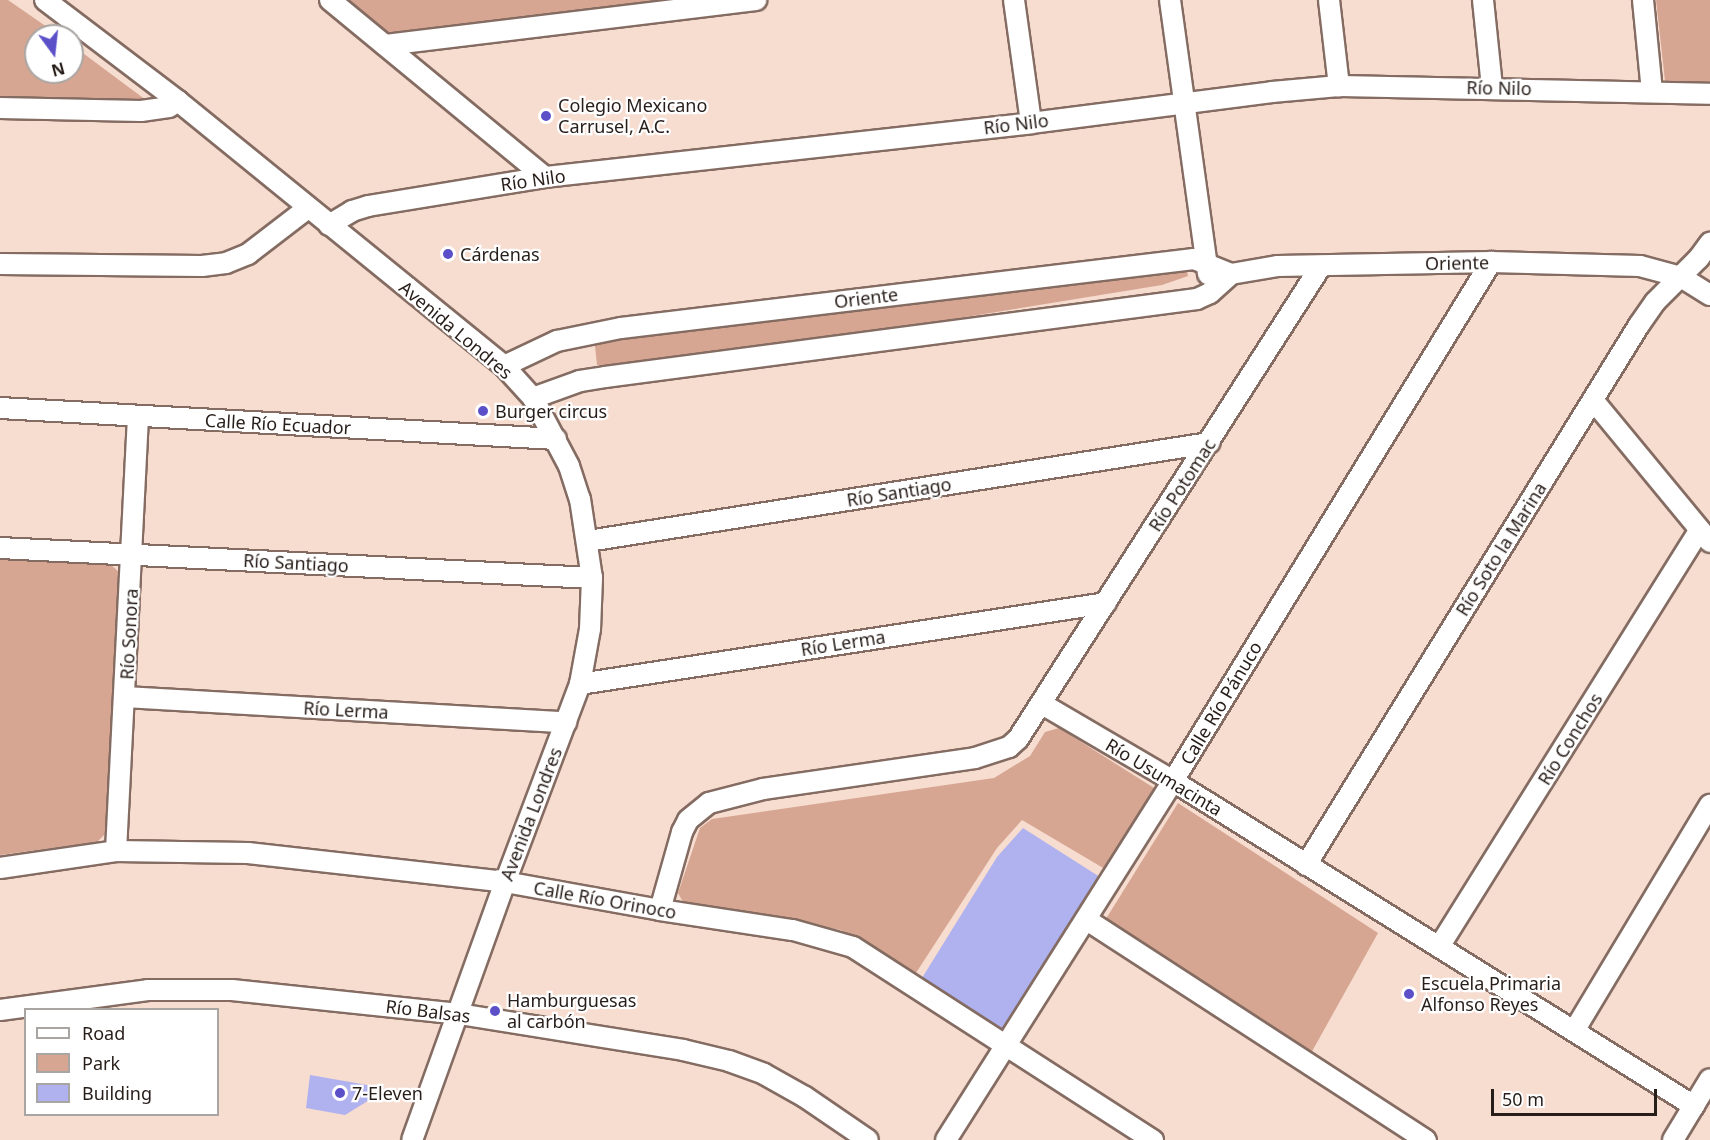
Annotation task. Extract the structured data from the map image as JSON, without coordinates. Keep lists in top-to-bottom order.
{
  "streets": {
    "street": [
      "Río Nilo",
      "Oriente",
      "Avenida Londres",
      "Calle Río Ecuador",
      "Río Potomac",
      "Río Santiago",
      "Río Soto la Marina",
      "Río Sonora",
      "Río Lerma",
      "Calle Río Pánuco",
      "Río Conchos",
      "Río Usumacinta",
      "Calle Río Orinoco",
      "Río Balsas"
    ]
  },
  "crossings": [
    ["Río Nilo", "Avenida Londres"],
    ["Oriente", "Avenida Londres"],
    ["Oriente", "Río Potomac"],
    ["Oriente", "Río Soto la Marina"],
    ["Oriente", "Calle Río Pánuco"],
    ["Avenida Londres", "Calle Río Ecuador"],
    ["Avenida Londres", "Río Santiago"],
    ["Avenida Londres", "Río Lerma"],
    ["Avenida Londres", "Calle Río Orinoco"],
    ["Avenida Londres", "Río Balsas"],
    ["Calle Río Ecuador", "Río Sonora"],
    ["Río Potomac", "Río Santiago"],
    ["Río Potomac", "Río Lerma"],
    ["Río Potomac", "Río Usumacinta"],
    ["Río Santiago", "Río Sonora"],
    ["Río Soto la Marina", "Río Usumacinta"],
    ["Río Sonora", "Río Lerma"],
    ["Río Sonora", "Calle Río Orinoco"],
    ["Calle Río Pánuco", "Río Usumacinta"],
    ["Calle Río Pánuco", "Calle Río Orinoco"],
    ["Río Conchos", "Río Usumacinta"]
  ],
  "places": [
    "Colegio Mexicano Carrusel, A.C.",
    "Cárdenas",
    "Burger circus",
    "Escuela Primaria Alfonso Reyes",
    "Hamburguesas al carbón",
    "7-Eleven"
  ],
  "legend": ["Road", "Park", "Building"],
  "scale_bar": "50 m",
  "north": "bottom"
}
